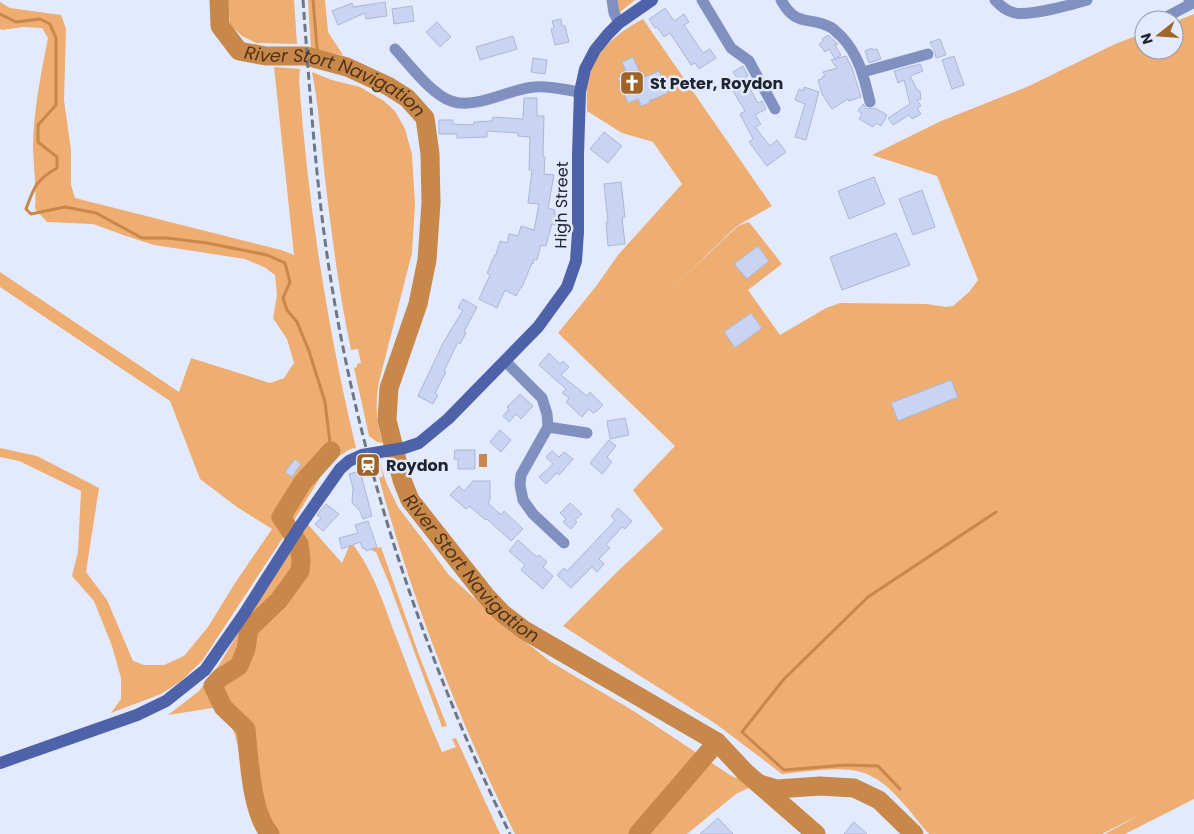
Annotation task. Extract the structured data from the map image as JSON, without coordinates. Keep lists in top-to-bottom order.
{
  "streets": {
    "main road": ["High Street"]
  },
  "water": ["River Stort Navigation"],
  "places": {
    "church": ["St Peter, Roydon"],
    "station": ["Roydon"]
  },
  "north": "left"
}
